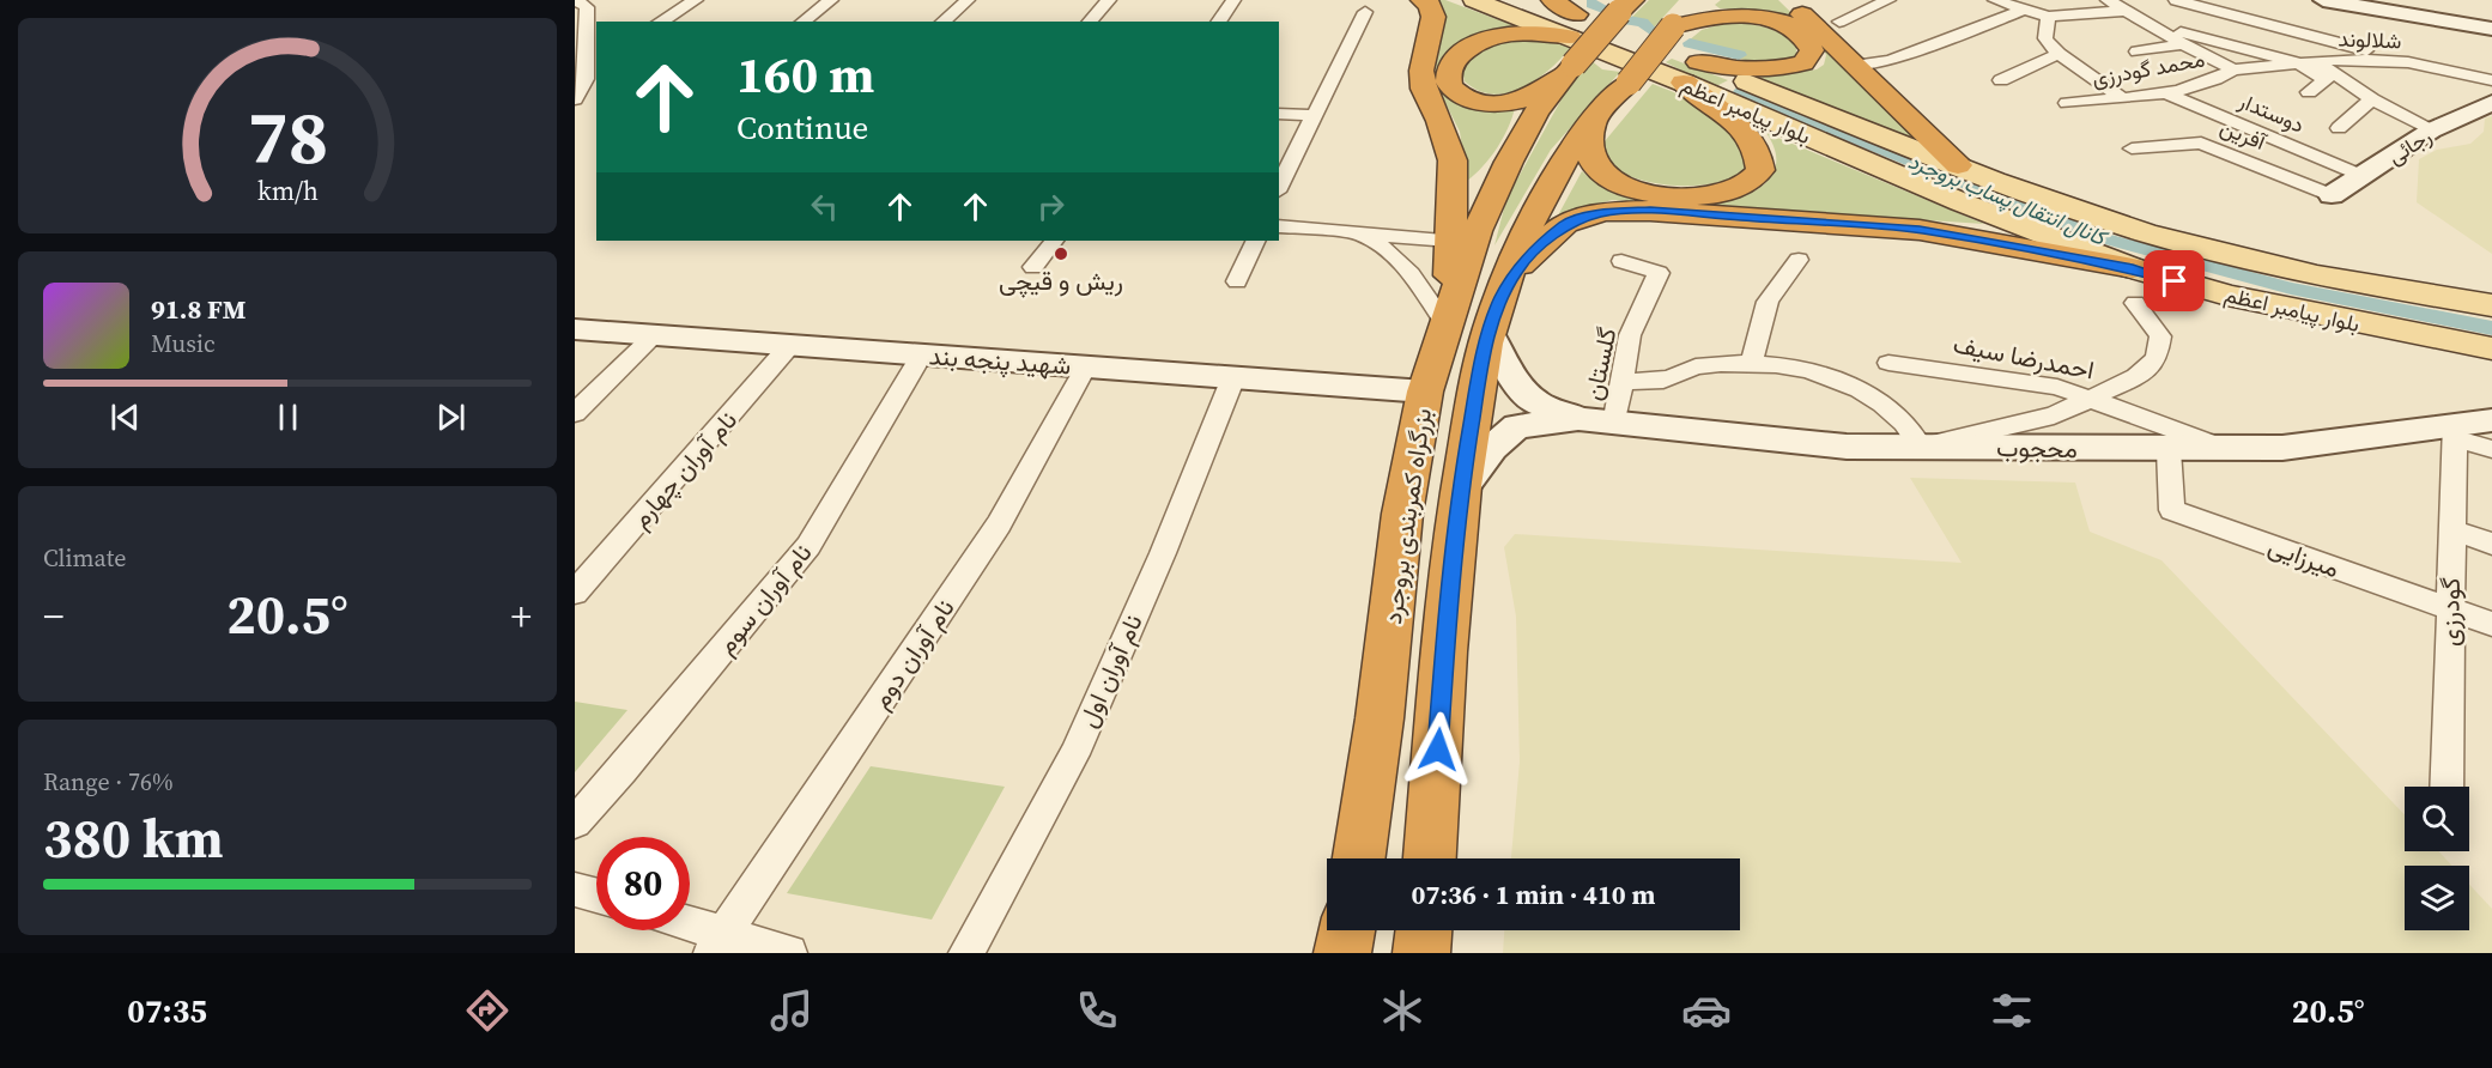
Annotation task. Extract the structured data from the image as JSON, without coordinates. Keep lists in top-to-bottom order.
{
  "streets": {
    "highway": ["بزرگراه کمربندی بروجرد"],
    "main road": ["بلوار پیامبر اعظم"],
    "street": [
      "شلالوند",
      "محمد گودرزی",
      "دوستدار",
      "آفرین",
      "رجائی",
      "احمدرضا سیف",
      "شهید پنجه بند",
      "گلستان",
      "محجوب",
      "نام آوران چهارم",
      "میرزایی",
      "نام آوران سوم",
      "گودرزی",
      "نام آوران دوم",
      "نام آوران اول"
    ]
  },
  "crossings": [
    ["شلالوند", "محمد گودرزی"],
    ["محمد گودرزی", "دوستدار"],
    ["بلوار پیامبر اعظم", "بزرگراه کمربندی بروجرد"],
    ["دوستدار", "رجائی"],
    ["آفرین", "رجائی"],
    ["احمدرضا سیف", "محجوب"],
    ["شهید پنجه بند", "نام آوران چهارم"],
    ["شهید پنجه بند", "بزرگراه کمربندی بروجرد"],
    ["شهید پنجه بند", "نام آوران سوم"],
    ["شهید پنجه بند", "نام آوران دوم"],
    ["شهید پنجه بند", "نام آوران اول"],
    ["گلستان", "محجوب"],
    ["محجوب", "میرزایی"],
    ["محجوب", "گودرزی"],
    ["میرزایی", "گودرزی"]
  ],
  "water": ["کانال انتقال پساب بروجرد"],
  "places": ["ریش و قیچی"],
  "page": {
    "turn": ["160 m", "Continue"],
    "song": ["91.8 FM", "Music"],
    "tile": [
      "Climate",
      ["Range · 76%", "380 km"]
    ],
    "heat": ["−", "20.5°", "+"],
    "limit": "80",
    "trip": "07:36 · 1 min · 410 m",
    "tabs": ["07:35", "20.5°"],
    "gauge": ["78", "km/h"]
  }
}
